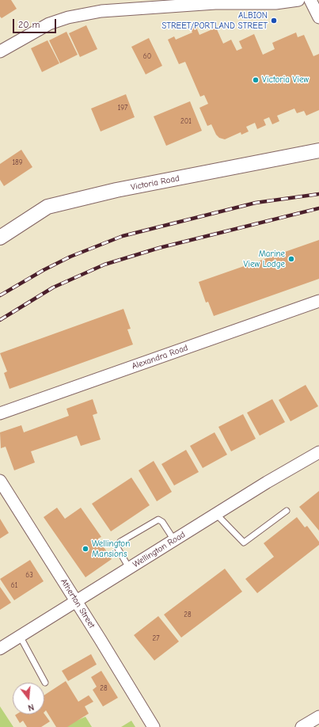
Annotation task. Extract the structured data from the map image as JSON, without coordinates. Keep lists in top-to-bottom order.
{
  "streets": {
    "street": [
      "Victoria Road",
      "Alexandra Road",
      "Wellington Road",
      "Atherton Street"
    ]
  },
  "crossings": [
    ["Wellington Road", "Atherton Street"]
  ],
  "places": [
    "ALBION STREET/PORTLAND STREET",
    "Victoria View",
    "Marine View Lodge",
    "Wellington Mansions"
  ],
  "house_numbers": [
    "60",
    "197",
    "201",
    "189",
    "63",
    "61",
    "28",
    "27",
    "28"
  ],
  "scale_bar": "20 m",
  "north": "bottom"
}
